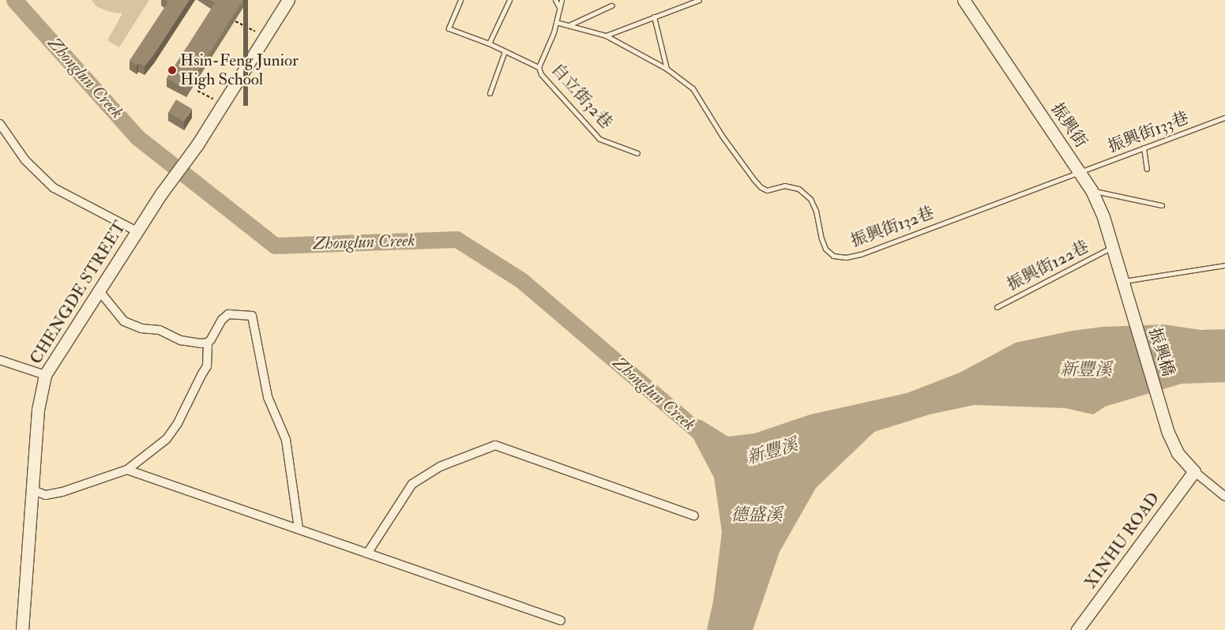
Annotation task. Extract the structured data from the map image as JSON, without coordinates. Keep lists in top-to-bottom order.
{
  "streets": {
    "street": [
      "振興街",
      "CHENGDE STREET",
      "振興橋",
      "XINHU ROAD"
    ],
    "lane": [
      "自立街32巷",
      "振興街133巷",
      "振興街132巷",
      "振興街122巷"
    ]
  },
  "crossings": [
    ["振興街", "振興街133巷"],
    ["振興街", "振興街132巷"],
    ["振興街", "振興街122巷"],
    ["振興街", "振興橋"],
    ["振興街133巷", "振興街132巷"],
    ["振興橋", "XINHU ROAD"]
  ],
  "water": ["Zhonglun Creek", "新豐溪", "德盛溪"],
  "places": ["Hsin-Feng Junior High School"]
}
